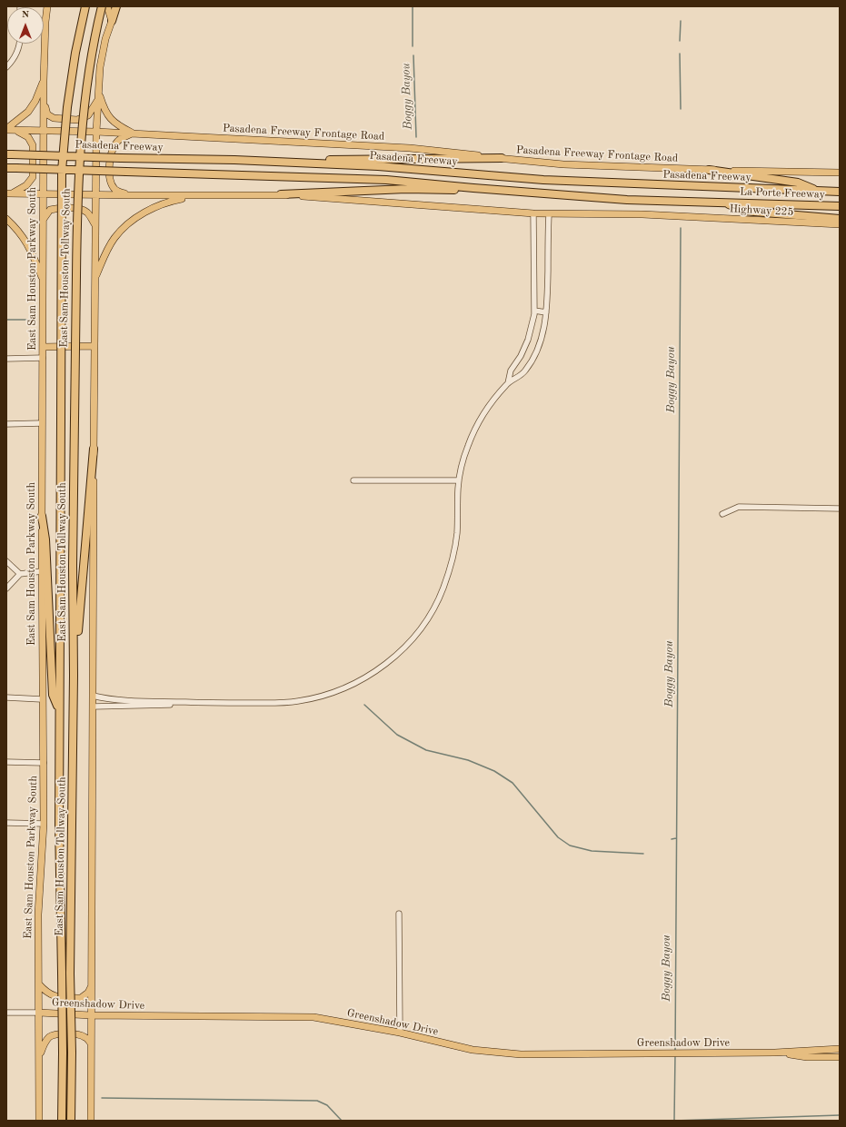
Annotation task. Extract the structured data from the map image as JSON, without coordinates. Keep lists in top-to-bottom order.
{
  "streets": {
    "highway": ["Pasadena Freeway", "La Porte Freeway", "East Sam Houston Tollway South"],
    "main road": [
      "Pasadena Freeway Frontage Road",
      "Highway 225",
      "East Sam Houston Parkway South",
      "Greenshadow Drive"
    ]
  },
  "crossings": [
    ["Pasadena Freeway Frontage Road", "East Sam Houston Parkway South"],
    ["Pasadena Freeway", "La Porte Freeway"],
    ["East Sam Houston Parkway South", "Greenshadow Drive"]
  ],
  "water": ["Boggy Bayou"],
  "north": "top"
}
